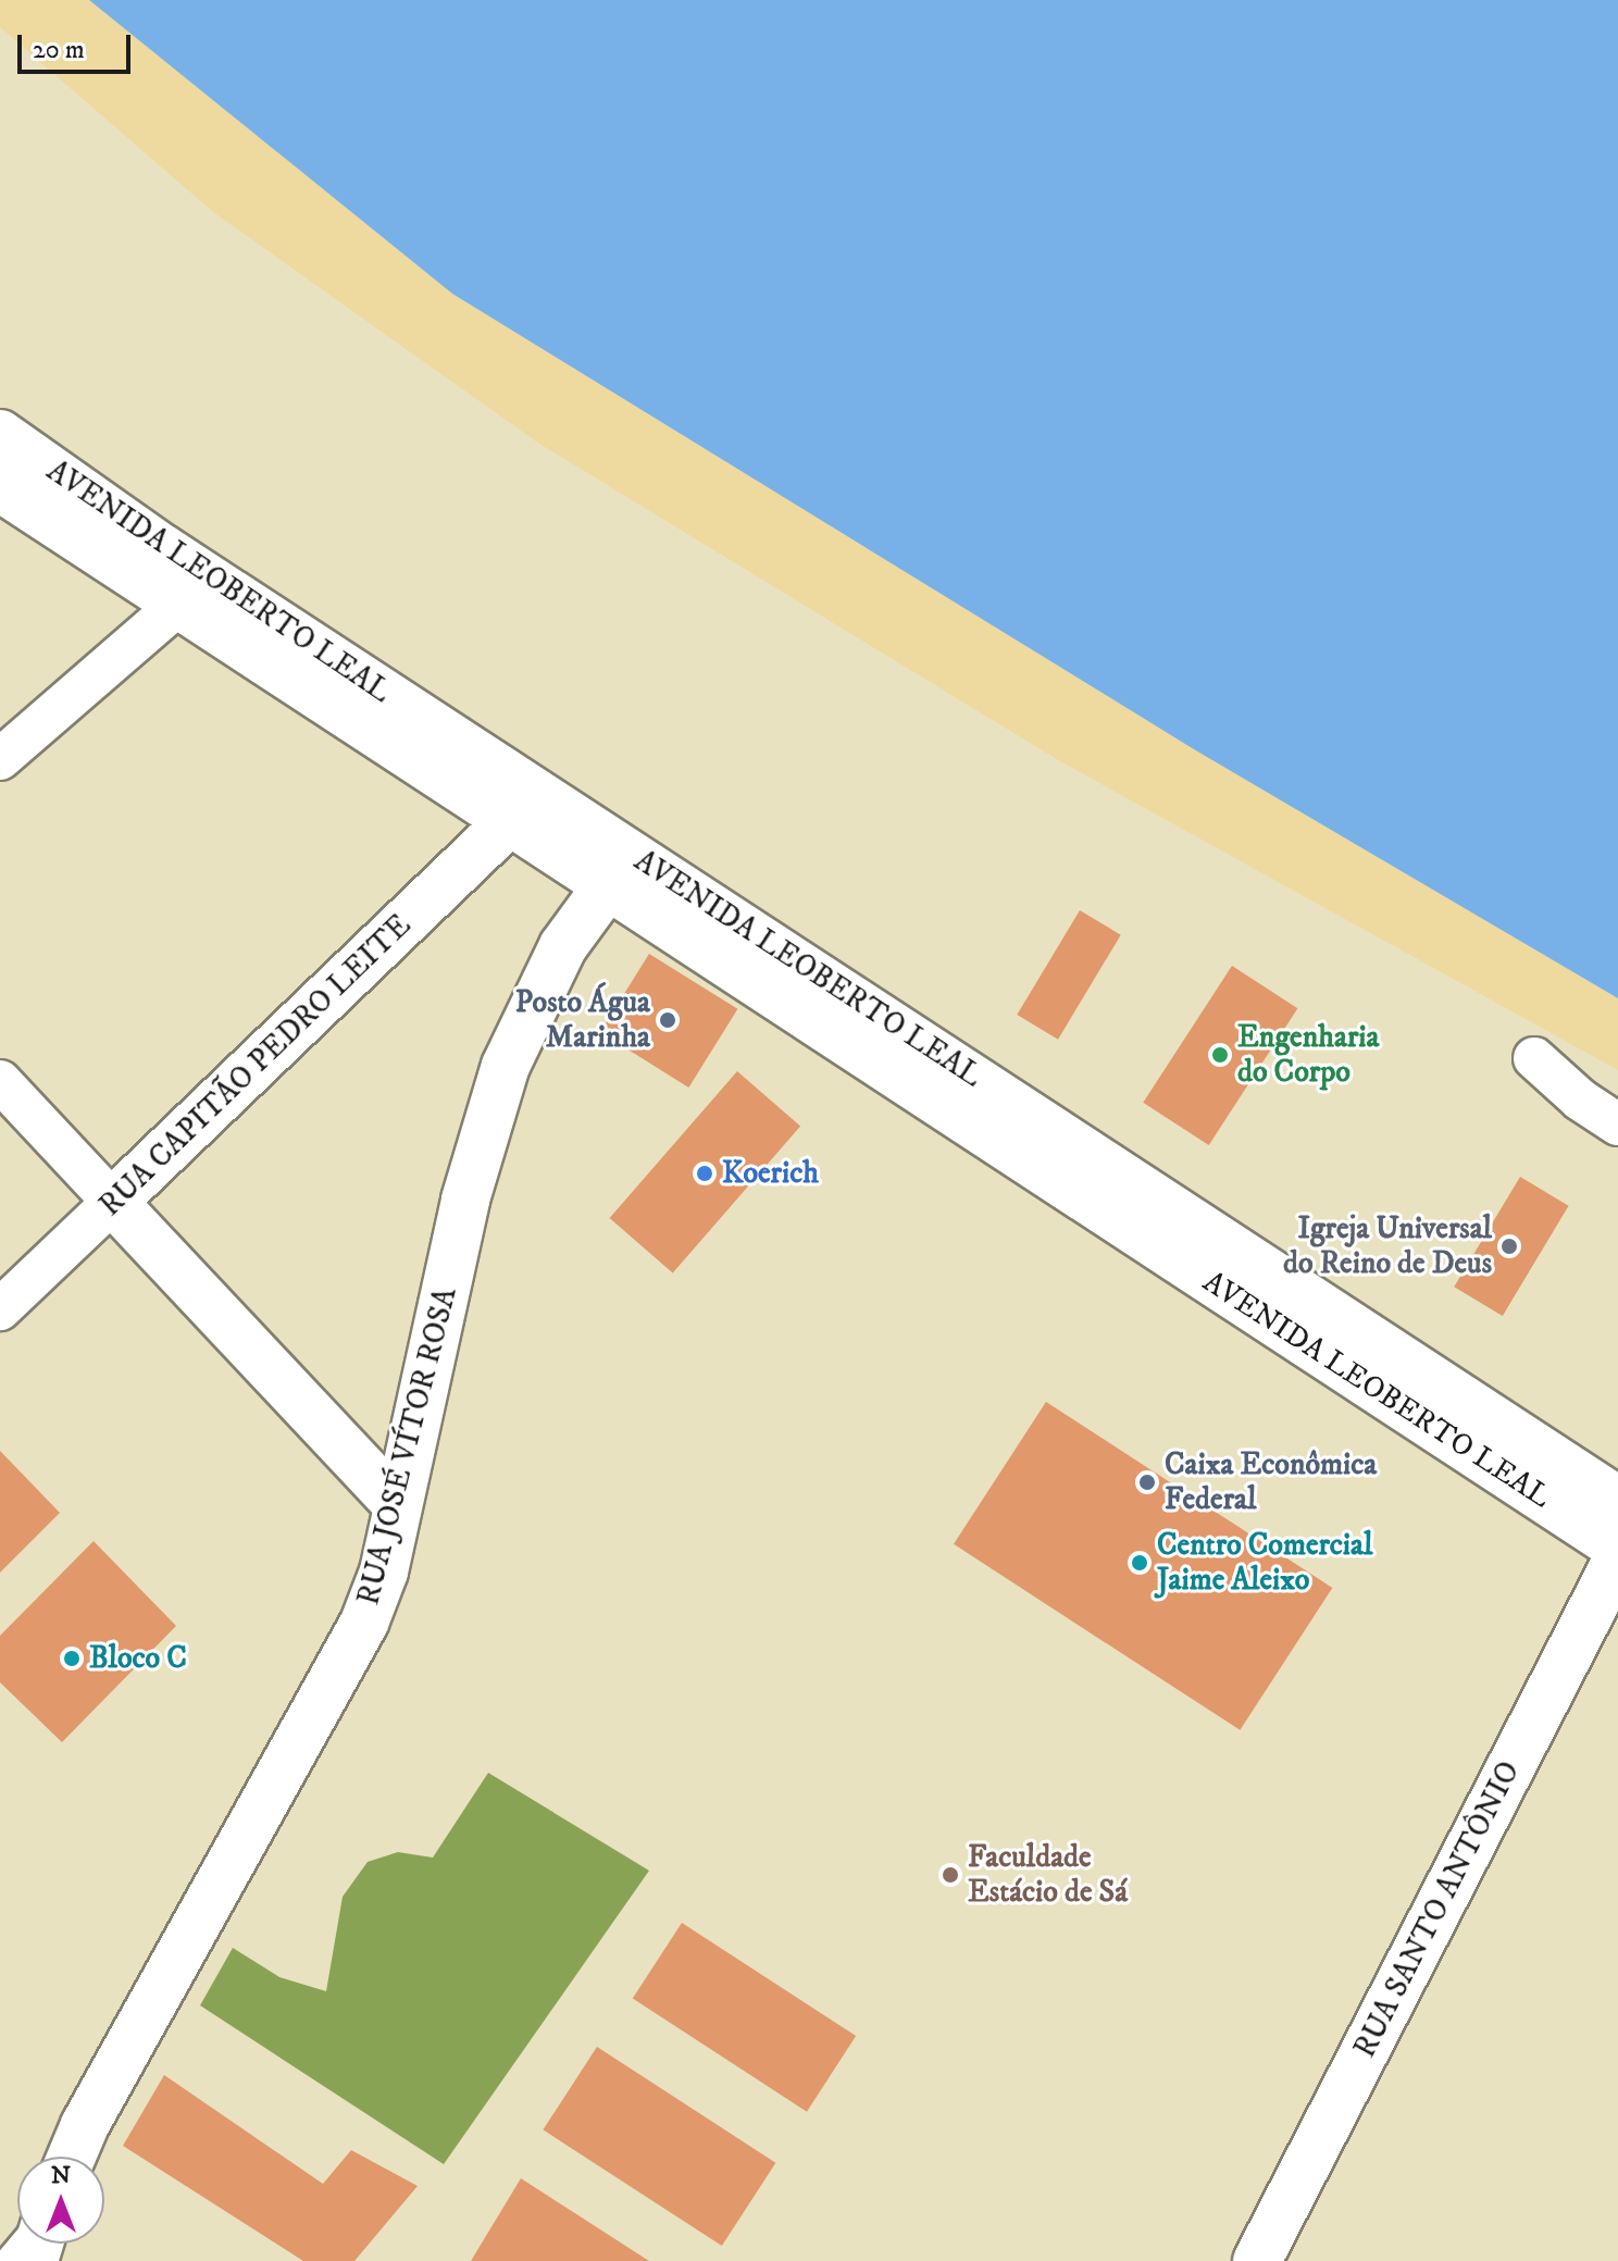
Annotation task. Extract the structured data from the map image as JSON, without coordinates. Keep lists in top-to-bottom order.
{
  "streets": {
    "main road": [
      "AVENIDA LEOBERTO LEAL",
      "RUA CAPITÃO PEDRO LEITE",
      "RUA JOSÉ VÍTOR ROSA",
      "RUA SANTO ANTÔNIO"
    ]
  },
  "crossings": [
    ["AVENIDA LEOBERTO LEAL", "RUA CAPITÃO PEDRO LEITE"],
    ["AVENIDA LEOBERTO LEAL", "RUA JOSÉ VÍTOR ROSA"]
  ],
  "places": [
    "Posto Água Marinha",
    "Engenharia do Corpo",
    "Koerich",
    "Igreja Universal do Reino de Deus",
    "Caixa Econômica Federal",
    "Centro Comercial Jaime Aleixo",
    "Bloco C",
    "Faculdade Estácio de Sá"
  ],
  "scale_bar": "20 m",
  "north": "top"
}
